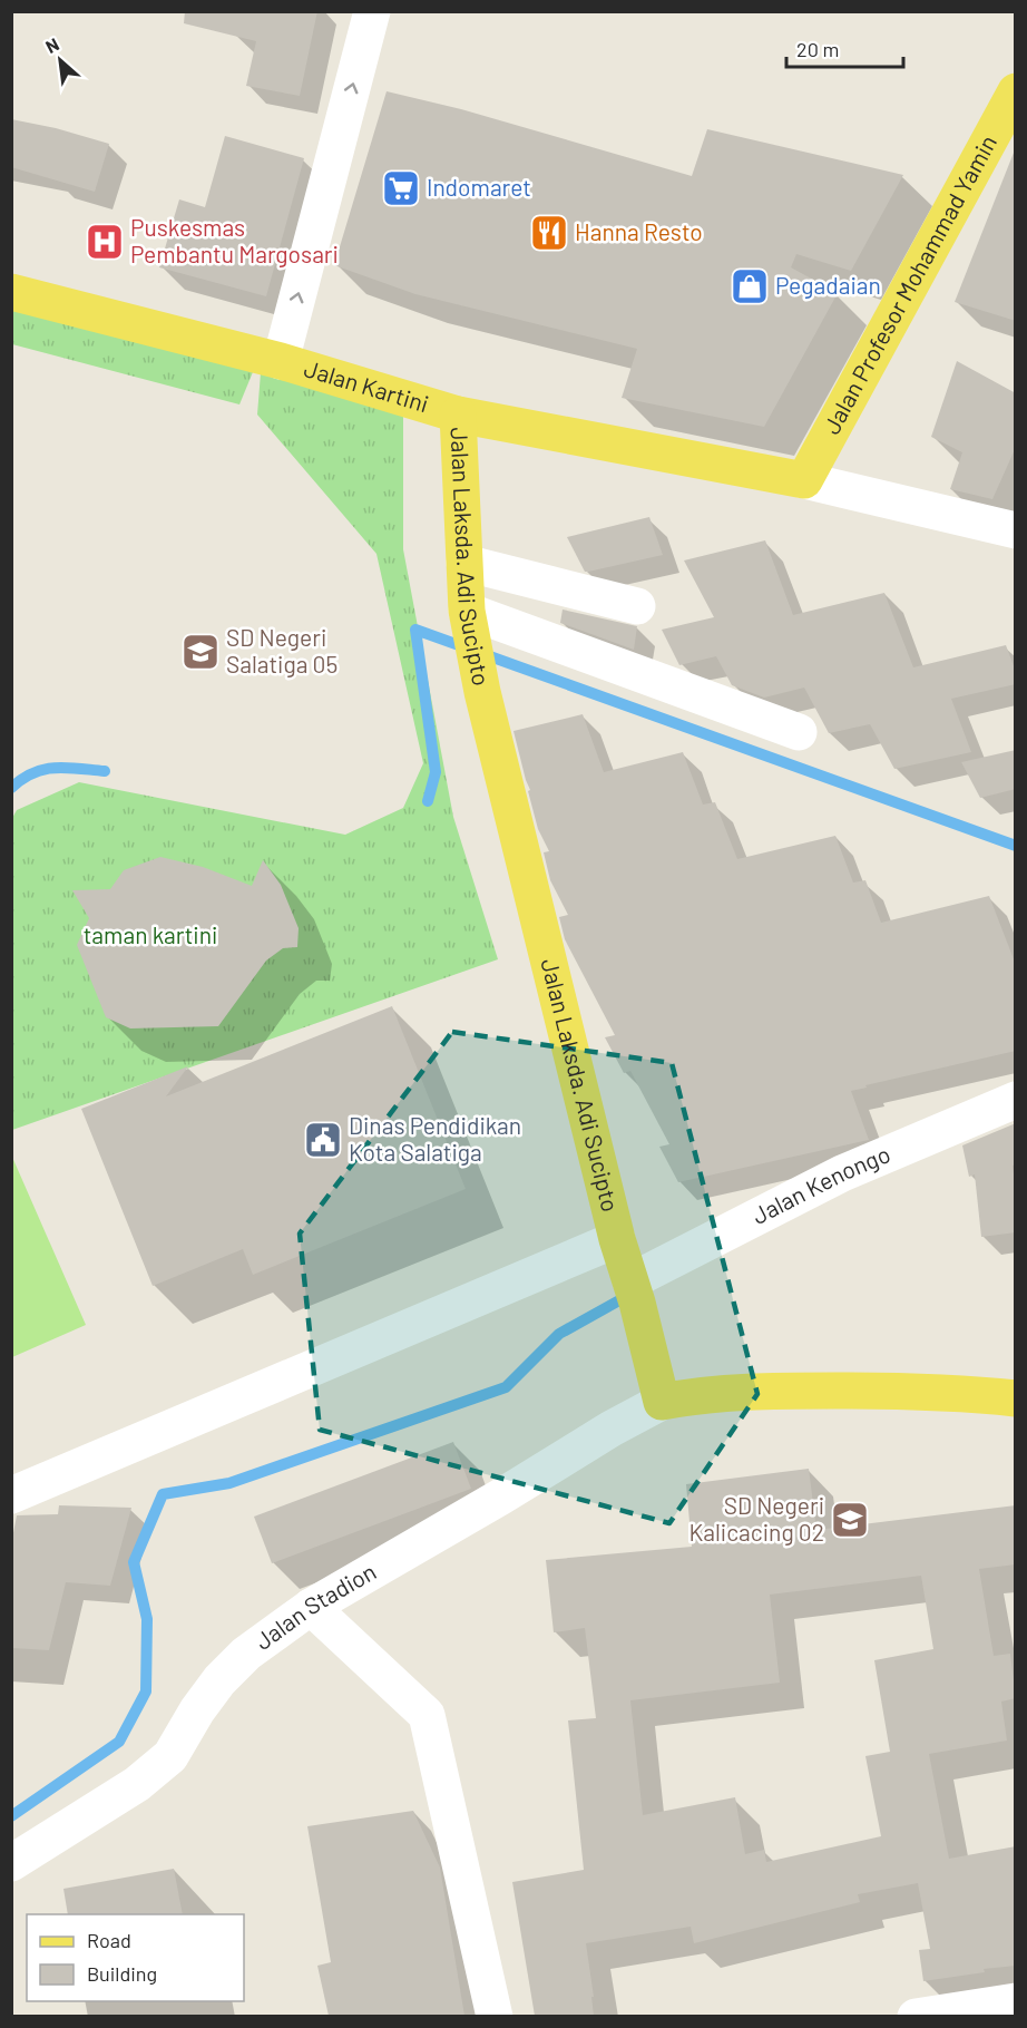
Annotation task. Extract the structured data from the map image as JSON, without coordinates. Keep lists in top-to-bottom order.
{
  "streets": {
    "main road": ["Jalan Profesor Mohammad Yamin", "Jalan Kartini", "Jalan Laksda. Adi Sucipto"],
    "street": ["Jalan Kenongo", "Jalan Stadion"]
  },
  "crossings": [
    ["Jalan Profesor Mohammad Yamin", "Jalan Kartini"],
    ["Jalan Kartini", "Jalan Laksda. Adi Sucipto"],
    ["Jalan Laksda. Adi Sucipto", "Jalan Kenongo"],
    ["Jalan Laksda. Adi Sucipto", "Jalan Stadion"]
  ],
  "parks": ["taman kartini"],
  "places": {
    "supermarket": ["Indomaret"],
    "restaurant": ["Hanna Resto"],
    "hospital": ["Puskesmas Pembantu Margosari"],
    "shop": ["Pegadaian"],
    "school or university": ["SD Negeri Salatiga 05", "SD Negeri Kalicacing 02"],
    "public building": ["Dinas Pendidikan Kota Salatiga"]
  },
  "legend": ["Road", "Building"],
  "scale_bar": "20 m",
  "north": "top left"
}
